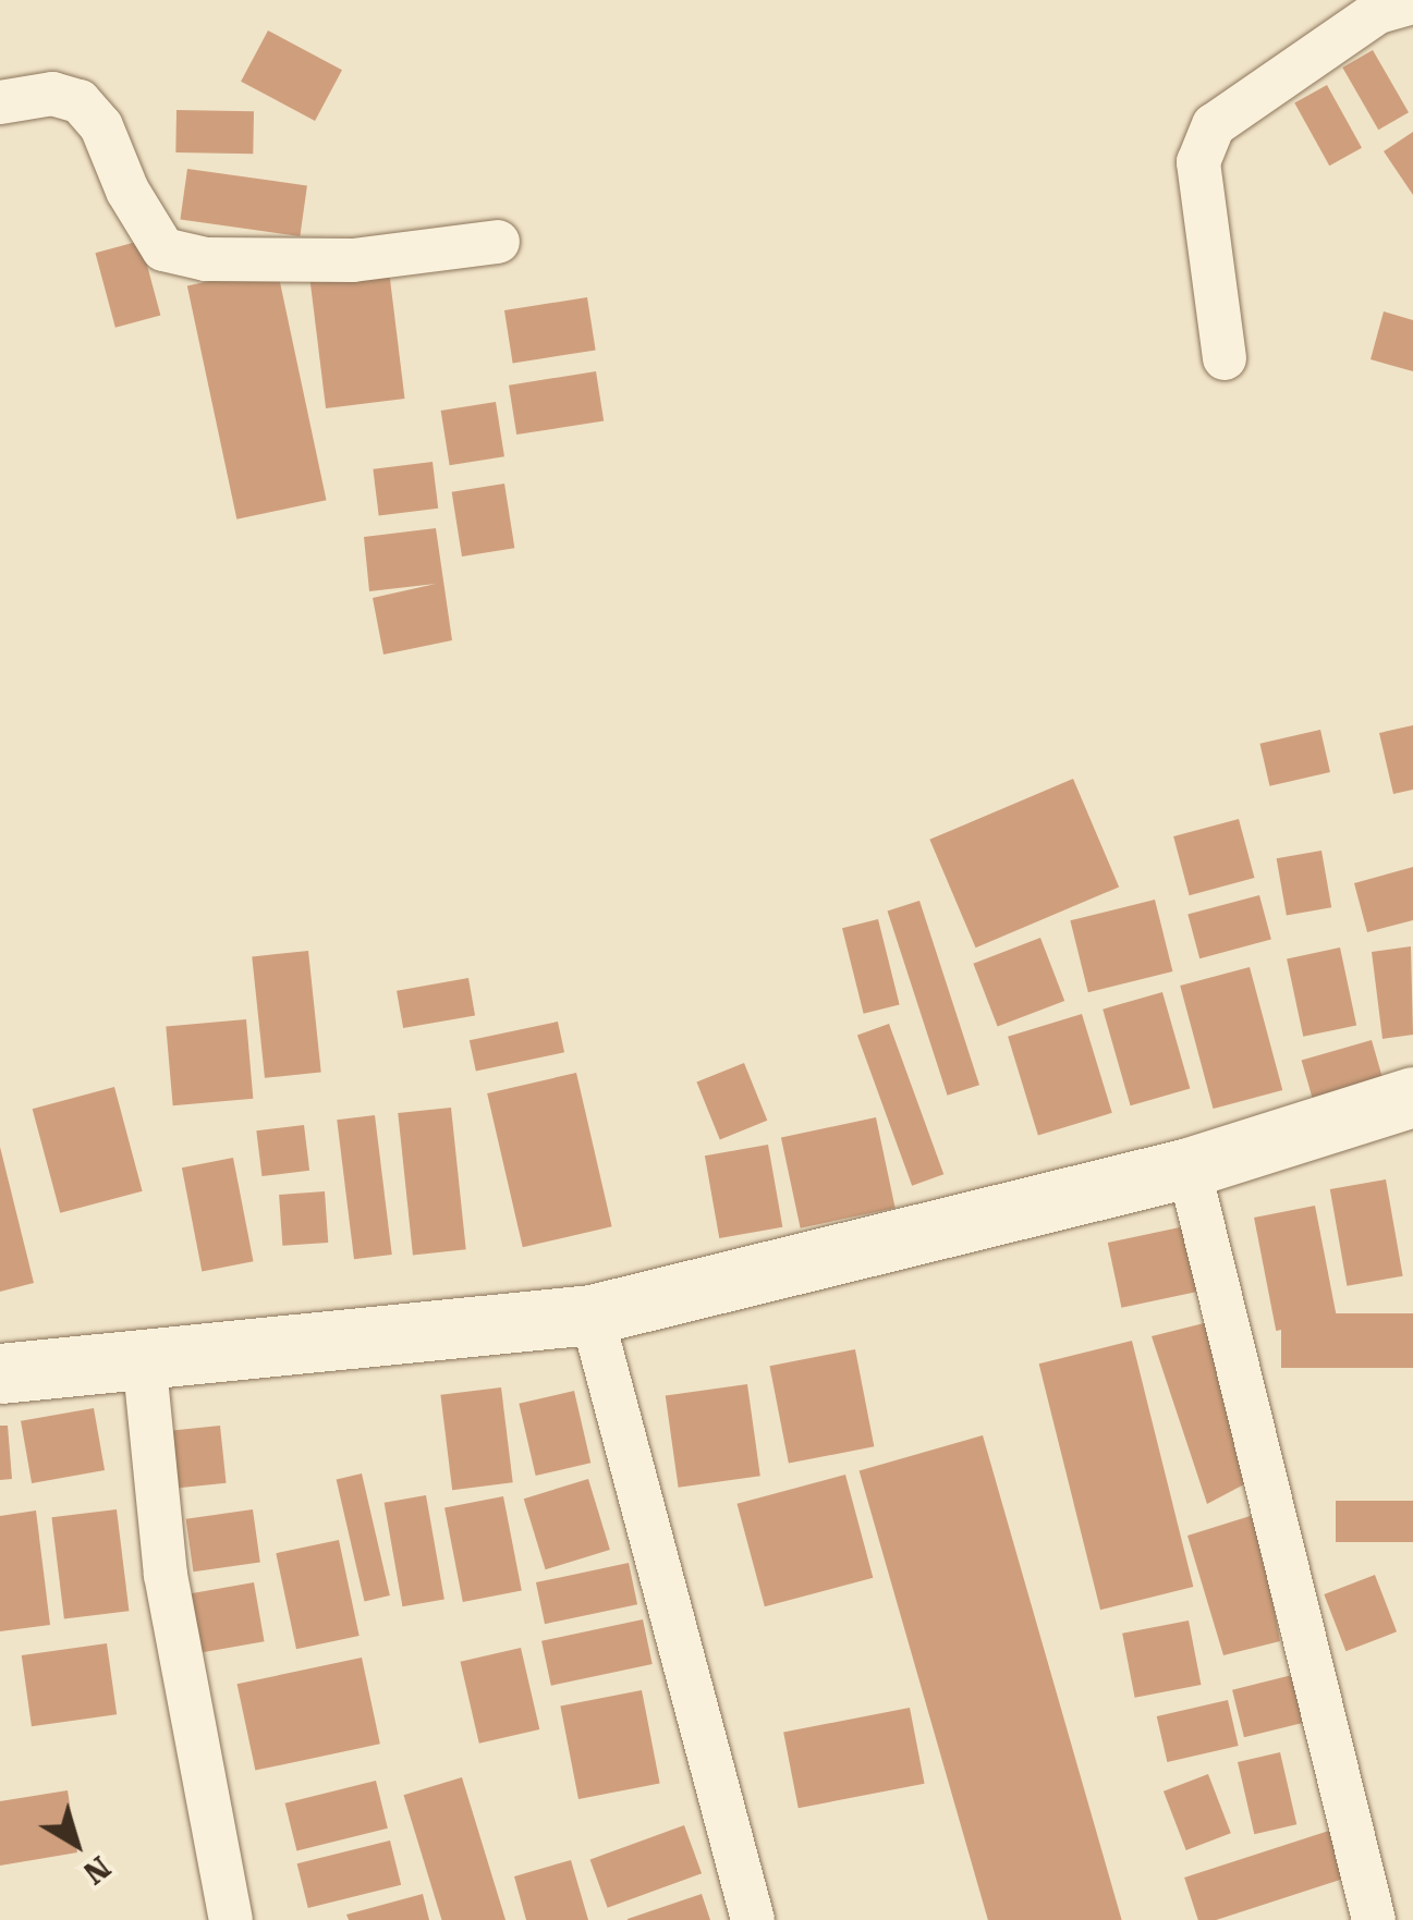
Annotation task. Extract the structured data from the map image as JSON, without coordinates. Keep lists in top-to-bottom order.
{
  "north": "bottom right"
}
